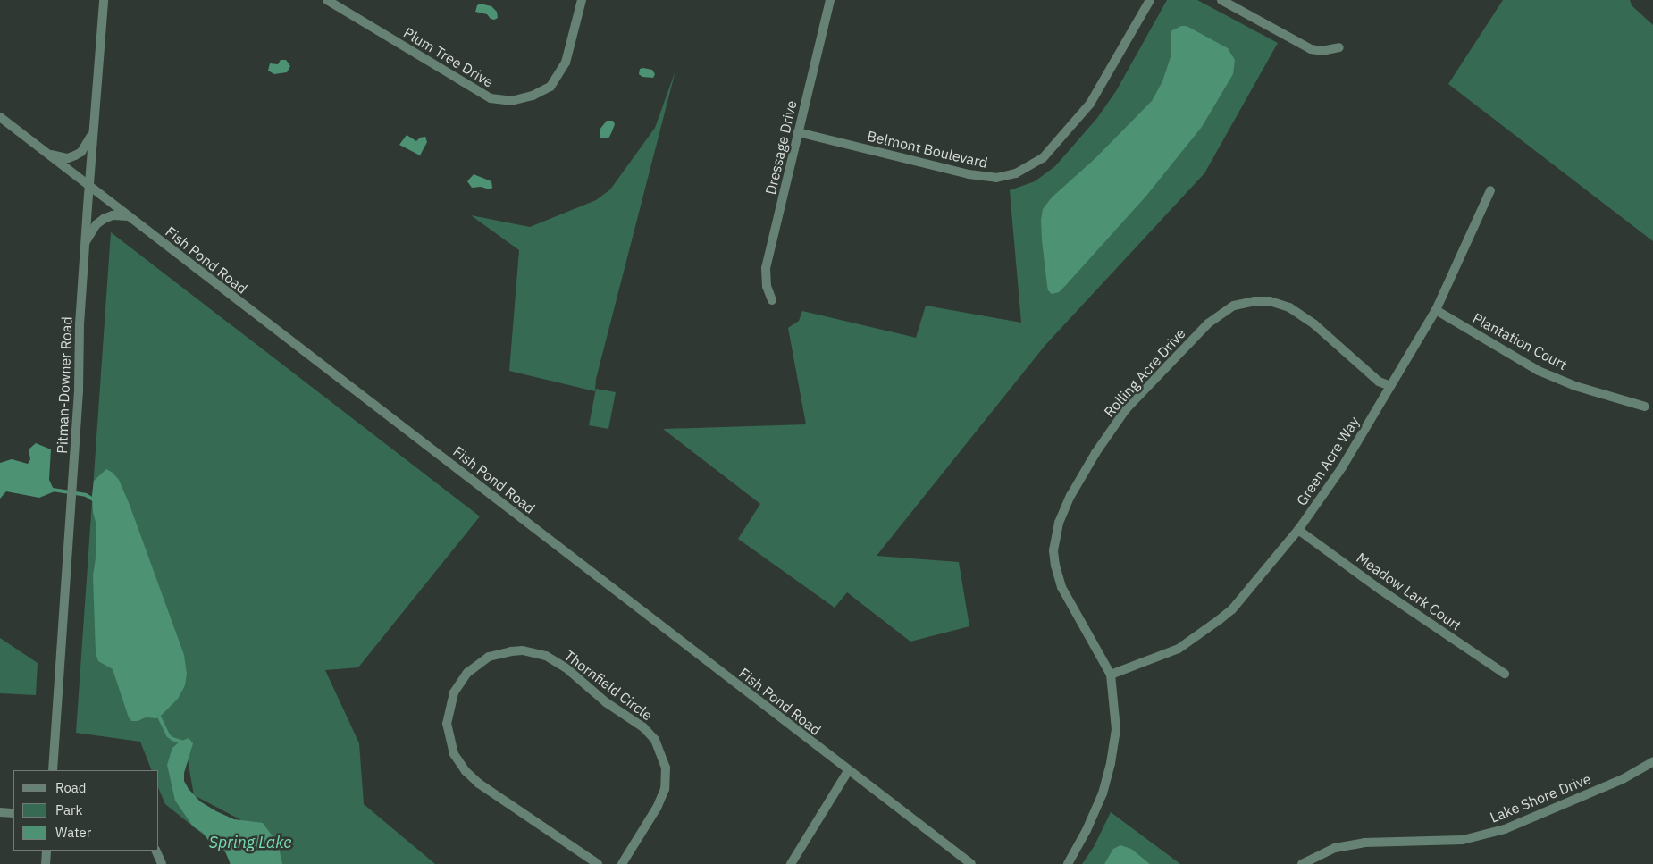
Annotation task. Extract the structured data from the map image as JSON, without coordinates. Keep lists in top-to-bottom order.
{
  "streets": {
    "street": [
      "Plum Tree Drive",
      "Dressage Drive",
      "Belmont Boulevard",
      "Fish Pond Road",
      "Plantation Court",
      "Rolling Acre Drive",
      "Pitman-Downer Road",
      "Green Acre Way",
      "Meadow Lark Court",
      "Thornfield Circle",
      "Lake Shore Drive"
    ]
  },
  "crossings": [
    ["Dressage Drive", "Belmont Boulevard"],
    ["Fish Pond Road", "Pitman-Downer Road"],
    ["Plantation Court", "Green Acre Way"],
    ["Rolling Acre Drive", "Green Acre Way"],
    ["Green Acre Way", "Meadow Lark Court"]
  ],
  "water": ["Spring Lake"],
  "legend": ["Road", "Park", "Water"]
}
